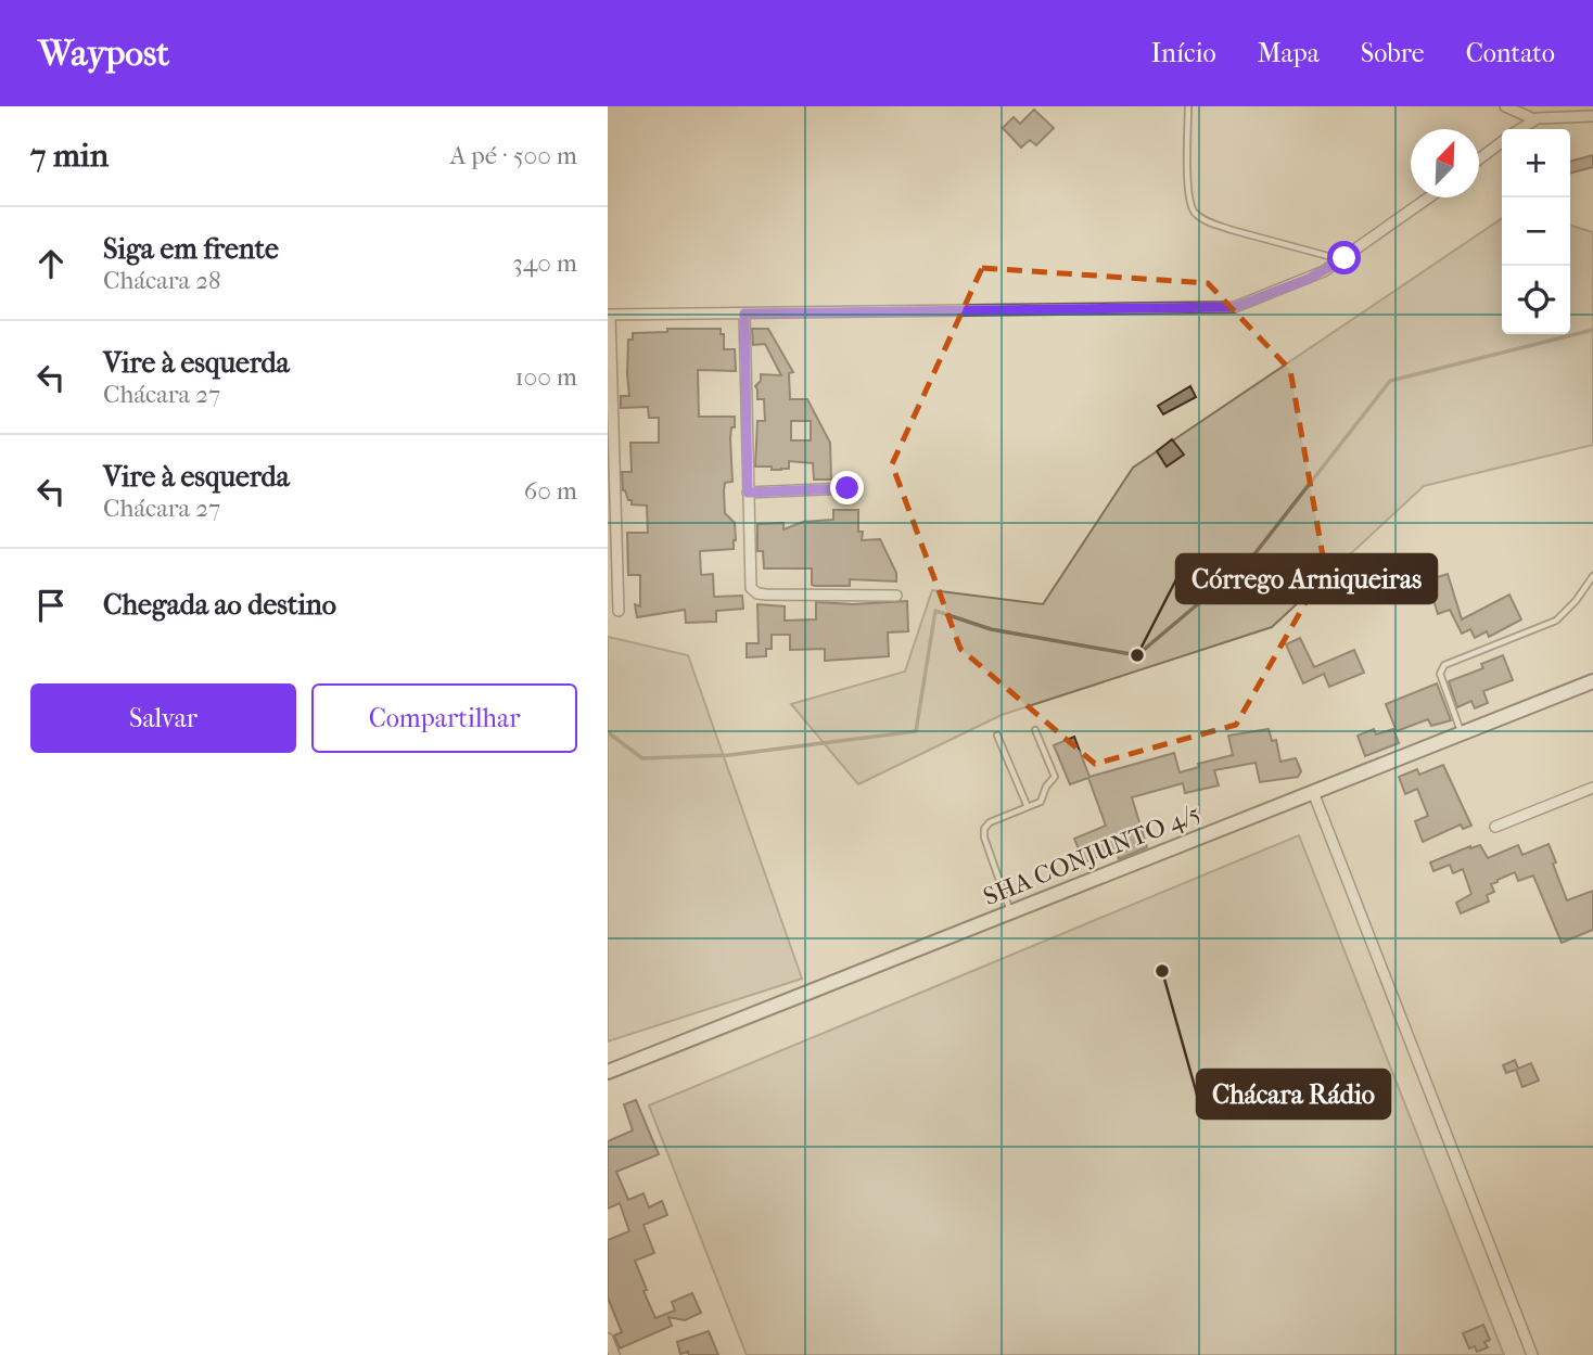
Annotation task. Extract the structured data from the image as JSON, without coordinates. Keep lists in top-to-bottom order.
{
  "streets": {
    "street": ["SHA CONJUNTO 4/5"]
  },
  "places": ["Córrego Arniqueiras", "Chácara Rádio"],
  "north": "top right",
  "page": {
    "header": "Waypost",
    "nav": [
      "Início",
      "Mapa",
      "Sobre",
      "Contato"
    ],
    "heading": ["7 min", "A pé · 500 m"],
    "map_buttons": ["+", "−"],
    "list": [
      ["Siga em frente", "Chácara 28", "340 m"],
      ["Vire à esquerda", "Chácara 27", "100 m"],
      ["Vire à esquerda", "Chácara 27", "60 m"],
      "Chegada ao destino"
    ],
    "buttons": ["Salvar", "Compartilhar"]
  }
}
